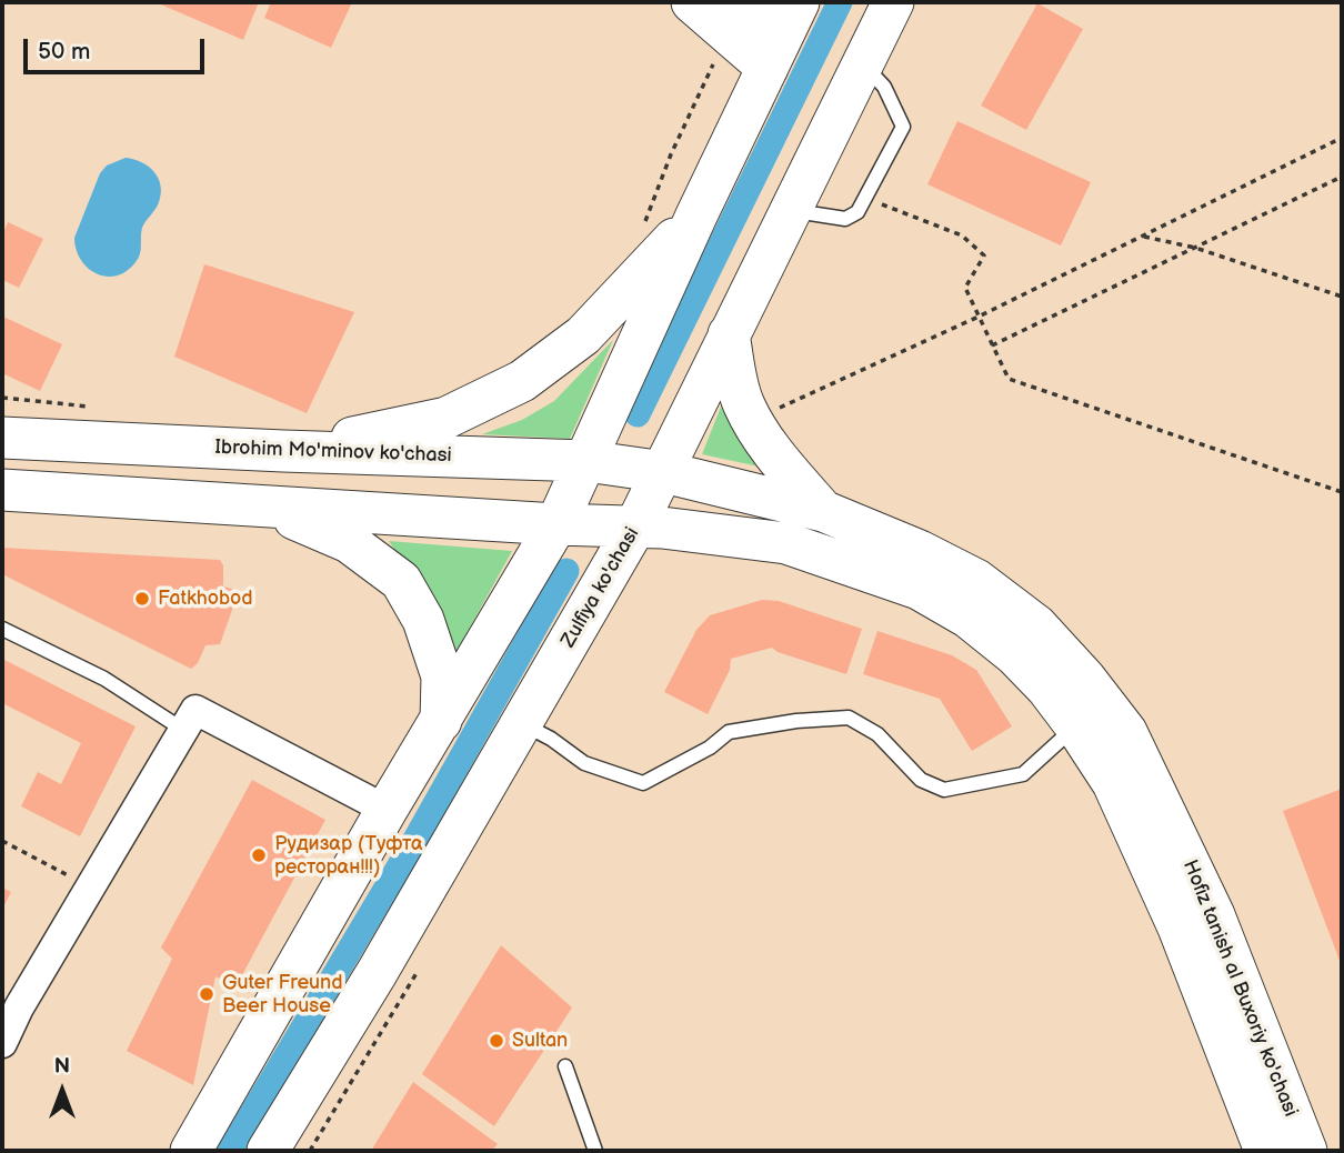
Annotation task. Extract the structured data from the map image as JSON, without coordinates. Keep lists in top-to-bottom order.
{
  "streets": {
    "main road": ["Ibrohim Mo'minov ko'chasi", "Zulfiya ko'chasi", "Hofiz tanish al Buxoriy ko'chasi"]
  },
  "crossings": [
    ["Ibrohim Mo'minov ko'chasi", "Zulfiya ko'chasi"],
    ["Ibrohim Mo'minov ko'chasi", "Hofiz tanish al Buxoriy ko'chasi"],
    ["Zulfiya ko'chasi", "Hofiz tanish al Buxoriy ko'chasi"]
  ],
  "places": [
    "Fatkhobod",
    "Рудизар (Туфта ресторан!!!)",
    "Guter Freund Beer House",
    "Sultan"
  ],
  "scale_bar": "50 m",
  "north": "top"
}
